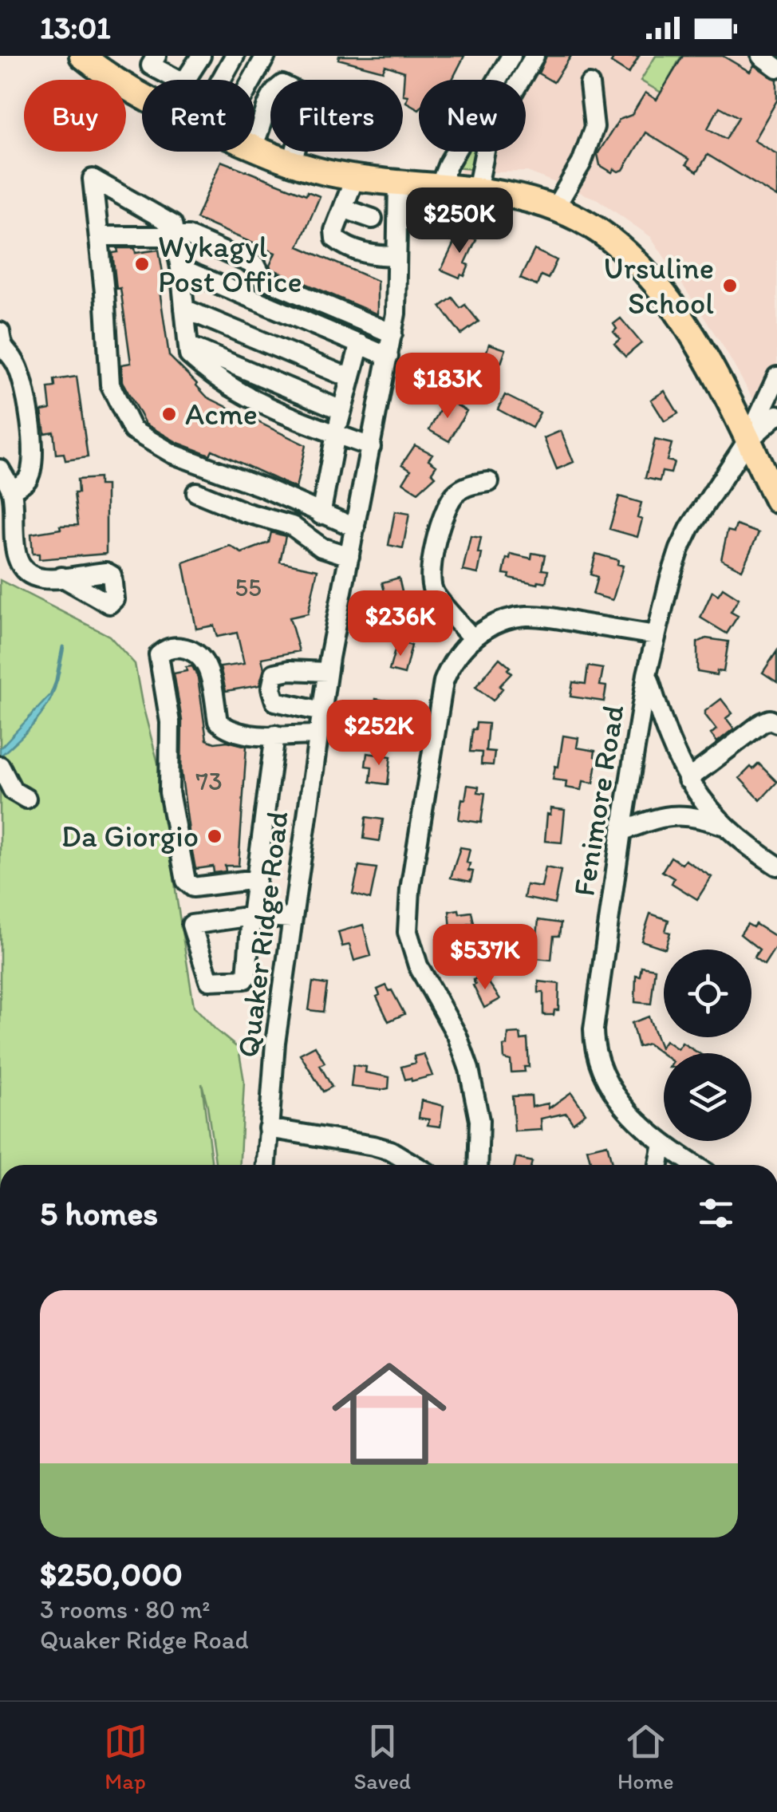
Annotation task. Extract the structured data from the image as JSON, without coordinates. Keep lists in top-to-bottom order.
{
  "streets": {
    "street": ["Fenimore Road", "Quaker Ridge Road"]
  },
  "places": [
    "Wykagyl Post Office",
    "Ursuline School",
    "Acme",
    "Da Giorgio"
  ],
  "house_numbers": ["55", "73"],
  "page": {
    "status": "13:01",
    "chip": [
      "Buy",
      "Rent",
      "Filters",
      "New"
    ],
    "price": [
      "$250K",
      "$183K",
      "$236K",
      "$252K",
      "$537K"
    ],
    "heading": "5 homes",
    "list": [
      {
        "name": "$250,000",
        "note": "3 rooms · 80 m² · Quaker Ridge Road"
      }
    ],
    "tabs": ["Map", "Saved", "Home"]
  }
}
